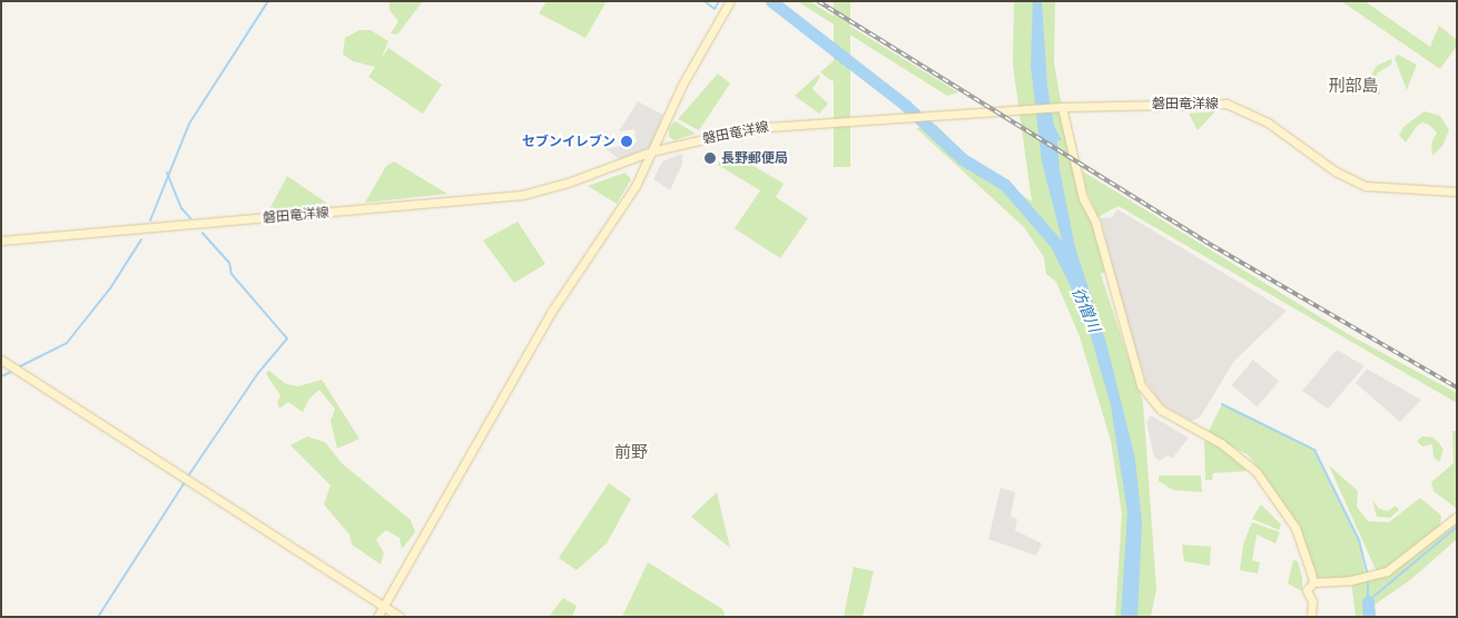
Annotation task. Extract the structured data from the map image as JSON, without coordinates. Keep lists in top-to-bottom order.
{
  "streets": {
    "street": ["磐田竜洋線"]
  },
  "districts": ["刑部島", "前野"],
  "water": ["彷僧川"],
  "places": ["セブンイレブン", "長野郵便局"]
}
